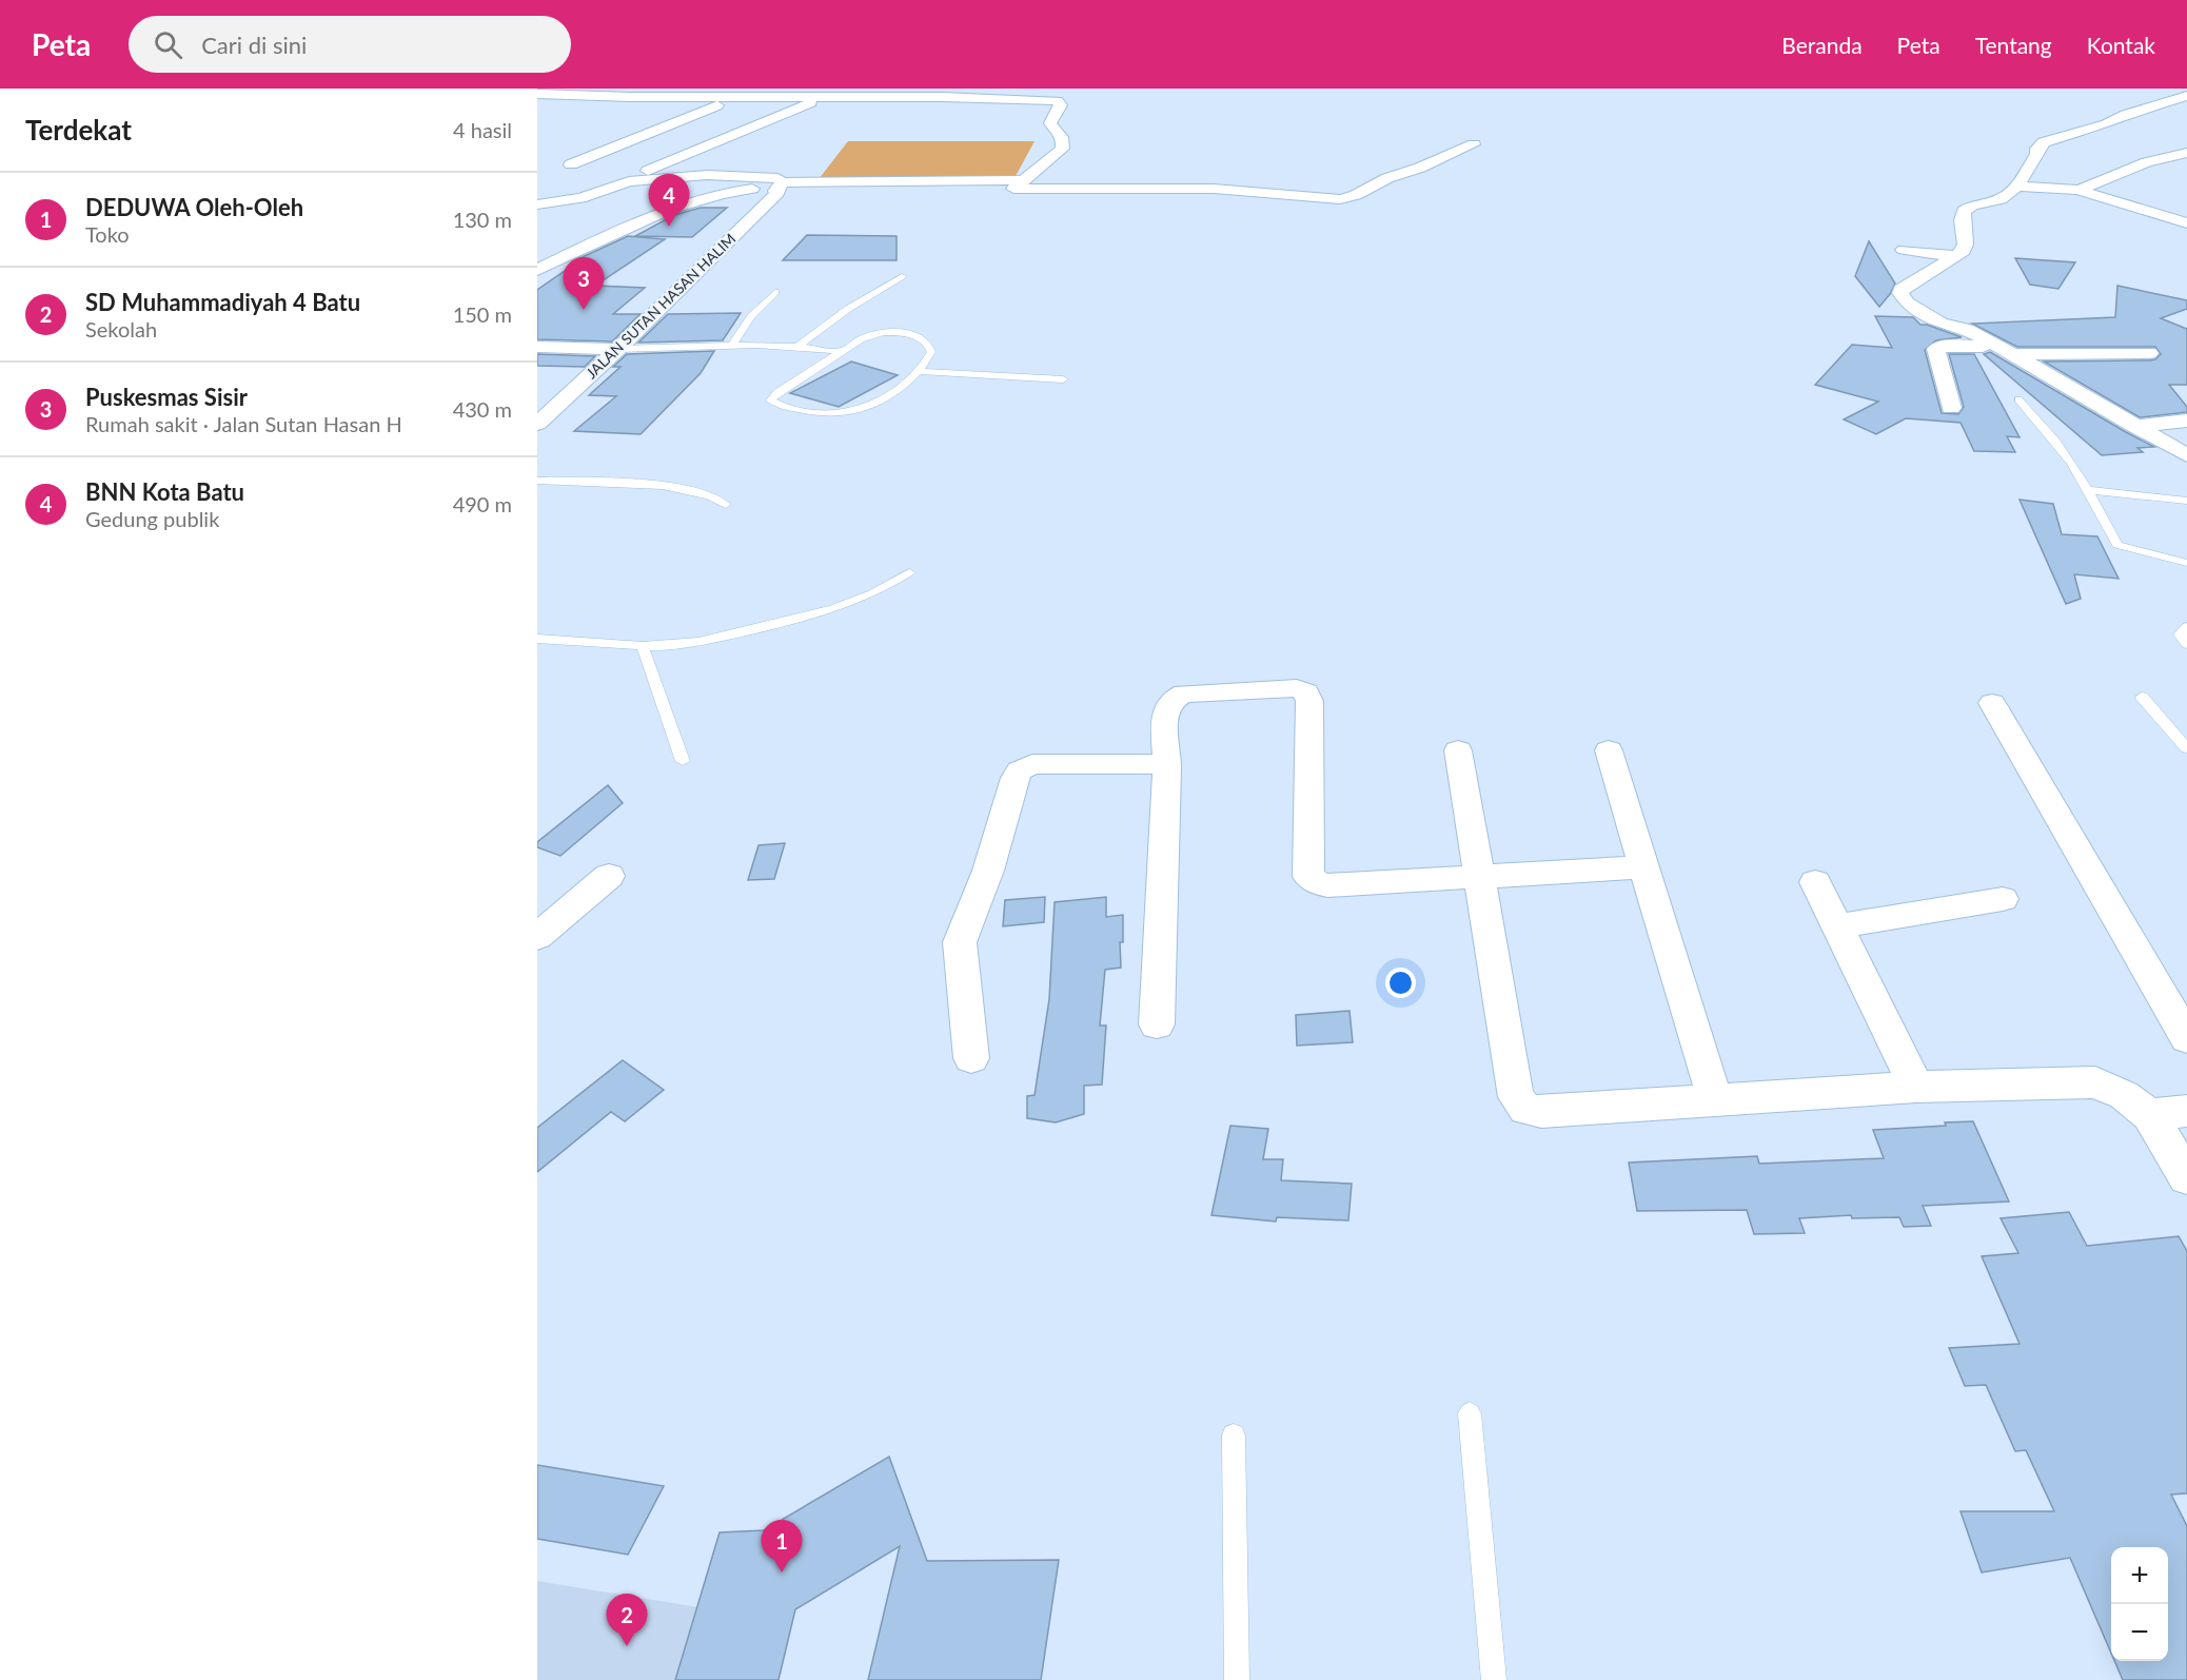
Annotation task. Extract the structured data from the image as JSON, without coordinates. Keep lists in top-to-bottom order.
{
  "streets": {
    "street": ["JALAN SUTAN HASAN HALIM"]
  },
  "page": {
    "header": "Peta",
    "search": "Cari di sini",
    "nav": [
      "Beranda",
      "Peta",
      "Tentang",
      "Kontak"
    ],
    "heading": ["Terdekat", "4 hasil"],
    "list": [
      {
        "mark": "1",
        "name": "DEDUWA Oleh-Oleh",
        "note": "Toko",
        "value": "130 m"
      },
      {
        "mark": "2",
        "name": "SD Muhammadiyah 4 Batu",
        "note": "Sekolah",
        "value": "150 m"
      },
      {
        "mark": "3",
        "name": "Puskesmas Sisir",
        "note": "Rumah sakit · Jalan Sutan Hasan H",
        "value": "430 m"
      },
      {
        "mark": "4",
        "name": "BNN Kota Batu",
        "note": "Gedung publik",
        "value": "490 m"
      }
    ],
    "pins": [
      "4",
      "3",
      "1",
      "2"
    ],
    "map_buttons": ["+", "−"]
  }
}
